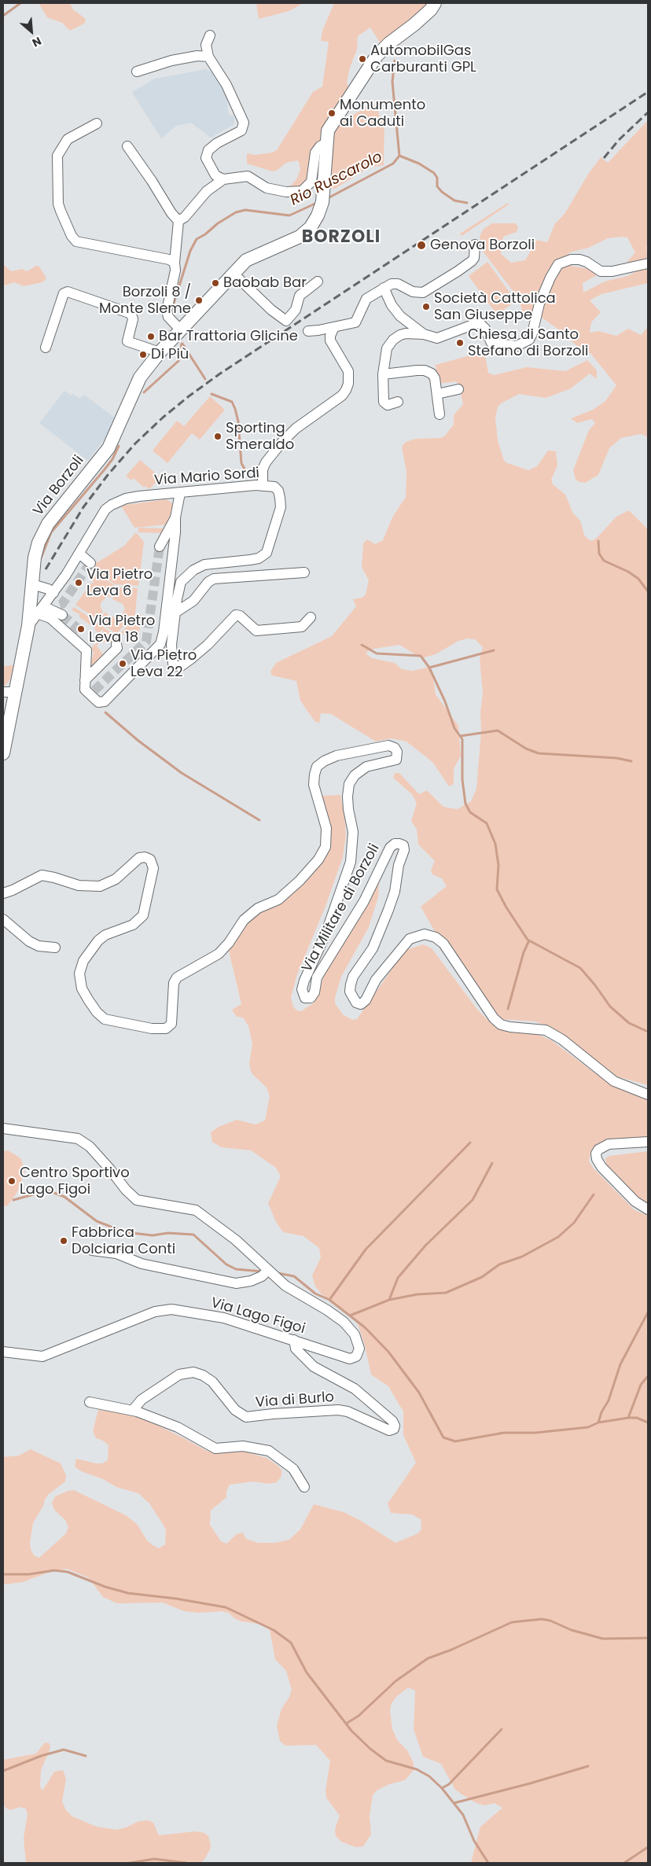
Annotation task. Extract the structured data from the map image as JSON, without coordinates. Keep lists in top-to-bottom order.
{
  "streets": {
    "main road": ["Via Borzoli"],
    "street": [
      "Via Mario Sordi",
      "Via Militare di Borzoli",
      "Via Lago Figoi",
      "Via di Burlo"
    ]
  },
  "crossings": [
    ["Via Mario Sordi", "Via Borzoli"],
    ["Via Lago Figoi", "Via di Burlo"]
  ],
  "districts": ["BORZOLI"],
  "water": ["Rio Ruscarolo"],
  "places": [
    "AutomobilGas Carburanti GPL",
    "Monumento ai Caduti",
    "Genova Borzoli",
    "Baobab Bar",
    "Borzoli 8 / Monte Sleme",
    "Società Cattolica San Giuseppe",
    "Bar Trattoria Glicine",
    "Chiesa di Santo Stefano di Borzoli",
    "Di Più",
    "Sporting Smeraldo",
    "Via Pietro Leva 6",
    "Via Pietro Leva 18",
    "Via Pietro Leva 22",
    "Centro Sportivo Lago Figoi",
    "Fabbrica Dolciaria Conti"
  ],
  "north": "bottom right"
}
